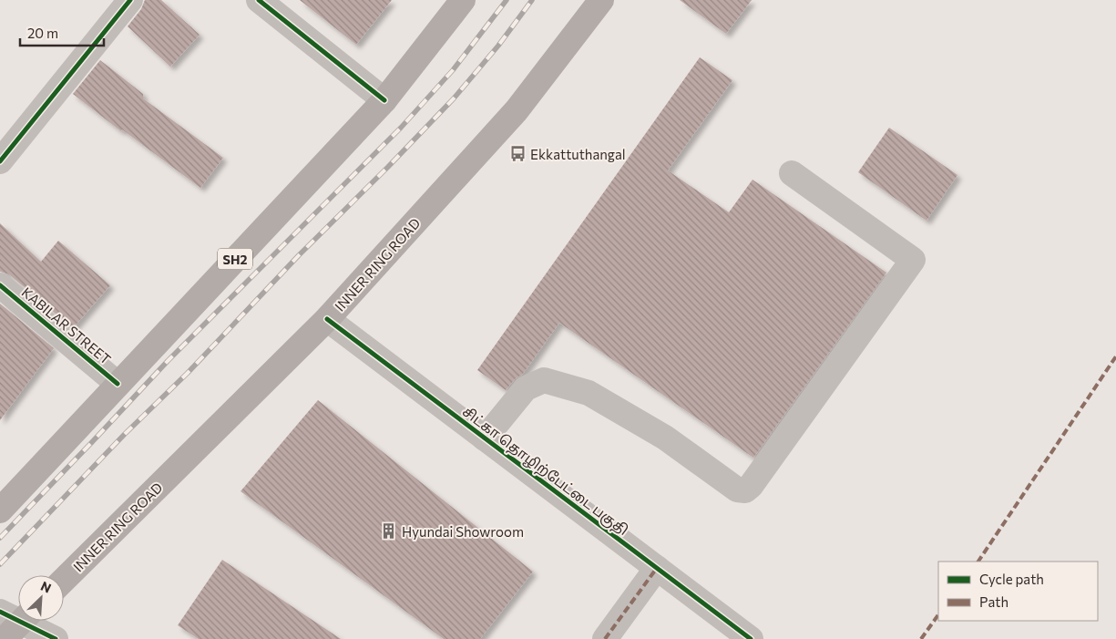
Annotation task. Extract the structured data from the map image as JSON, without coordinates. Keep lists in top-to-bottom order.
{
  "streets": {
    "main road": ["SH2", "INNER RING ROAD"],
    "street": ["KABILAR STREET", "சிட்கா தொழிற்பேட்டை பகுதி"]
  },
  "crossings": [
    ["SH2", "KABILAR STREET"],
    ["INNER RING ROAD", "சிட்கா தொழிற்பேட்டை பகுதி"]
  ],
  "places": {
    "bus stop": ["Ekkattuthangal"],
    "building": ["Hyundai Showroom"]
  },
  "legend": ["Cycle path", "Path"],
  "scale_bar": "20 m",
  "north": "top right"
}
